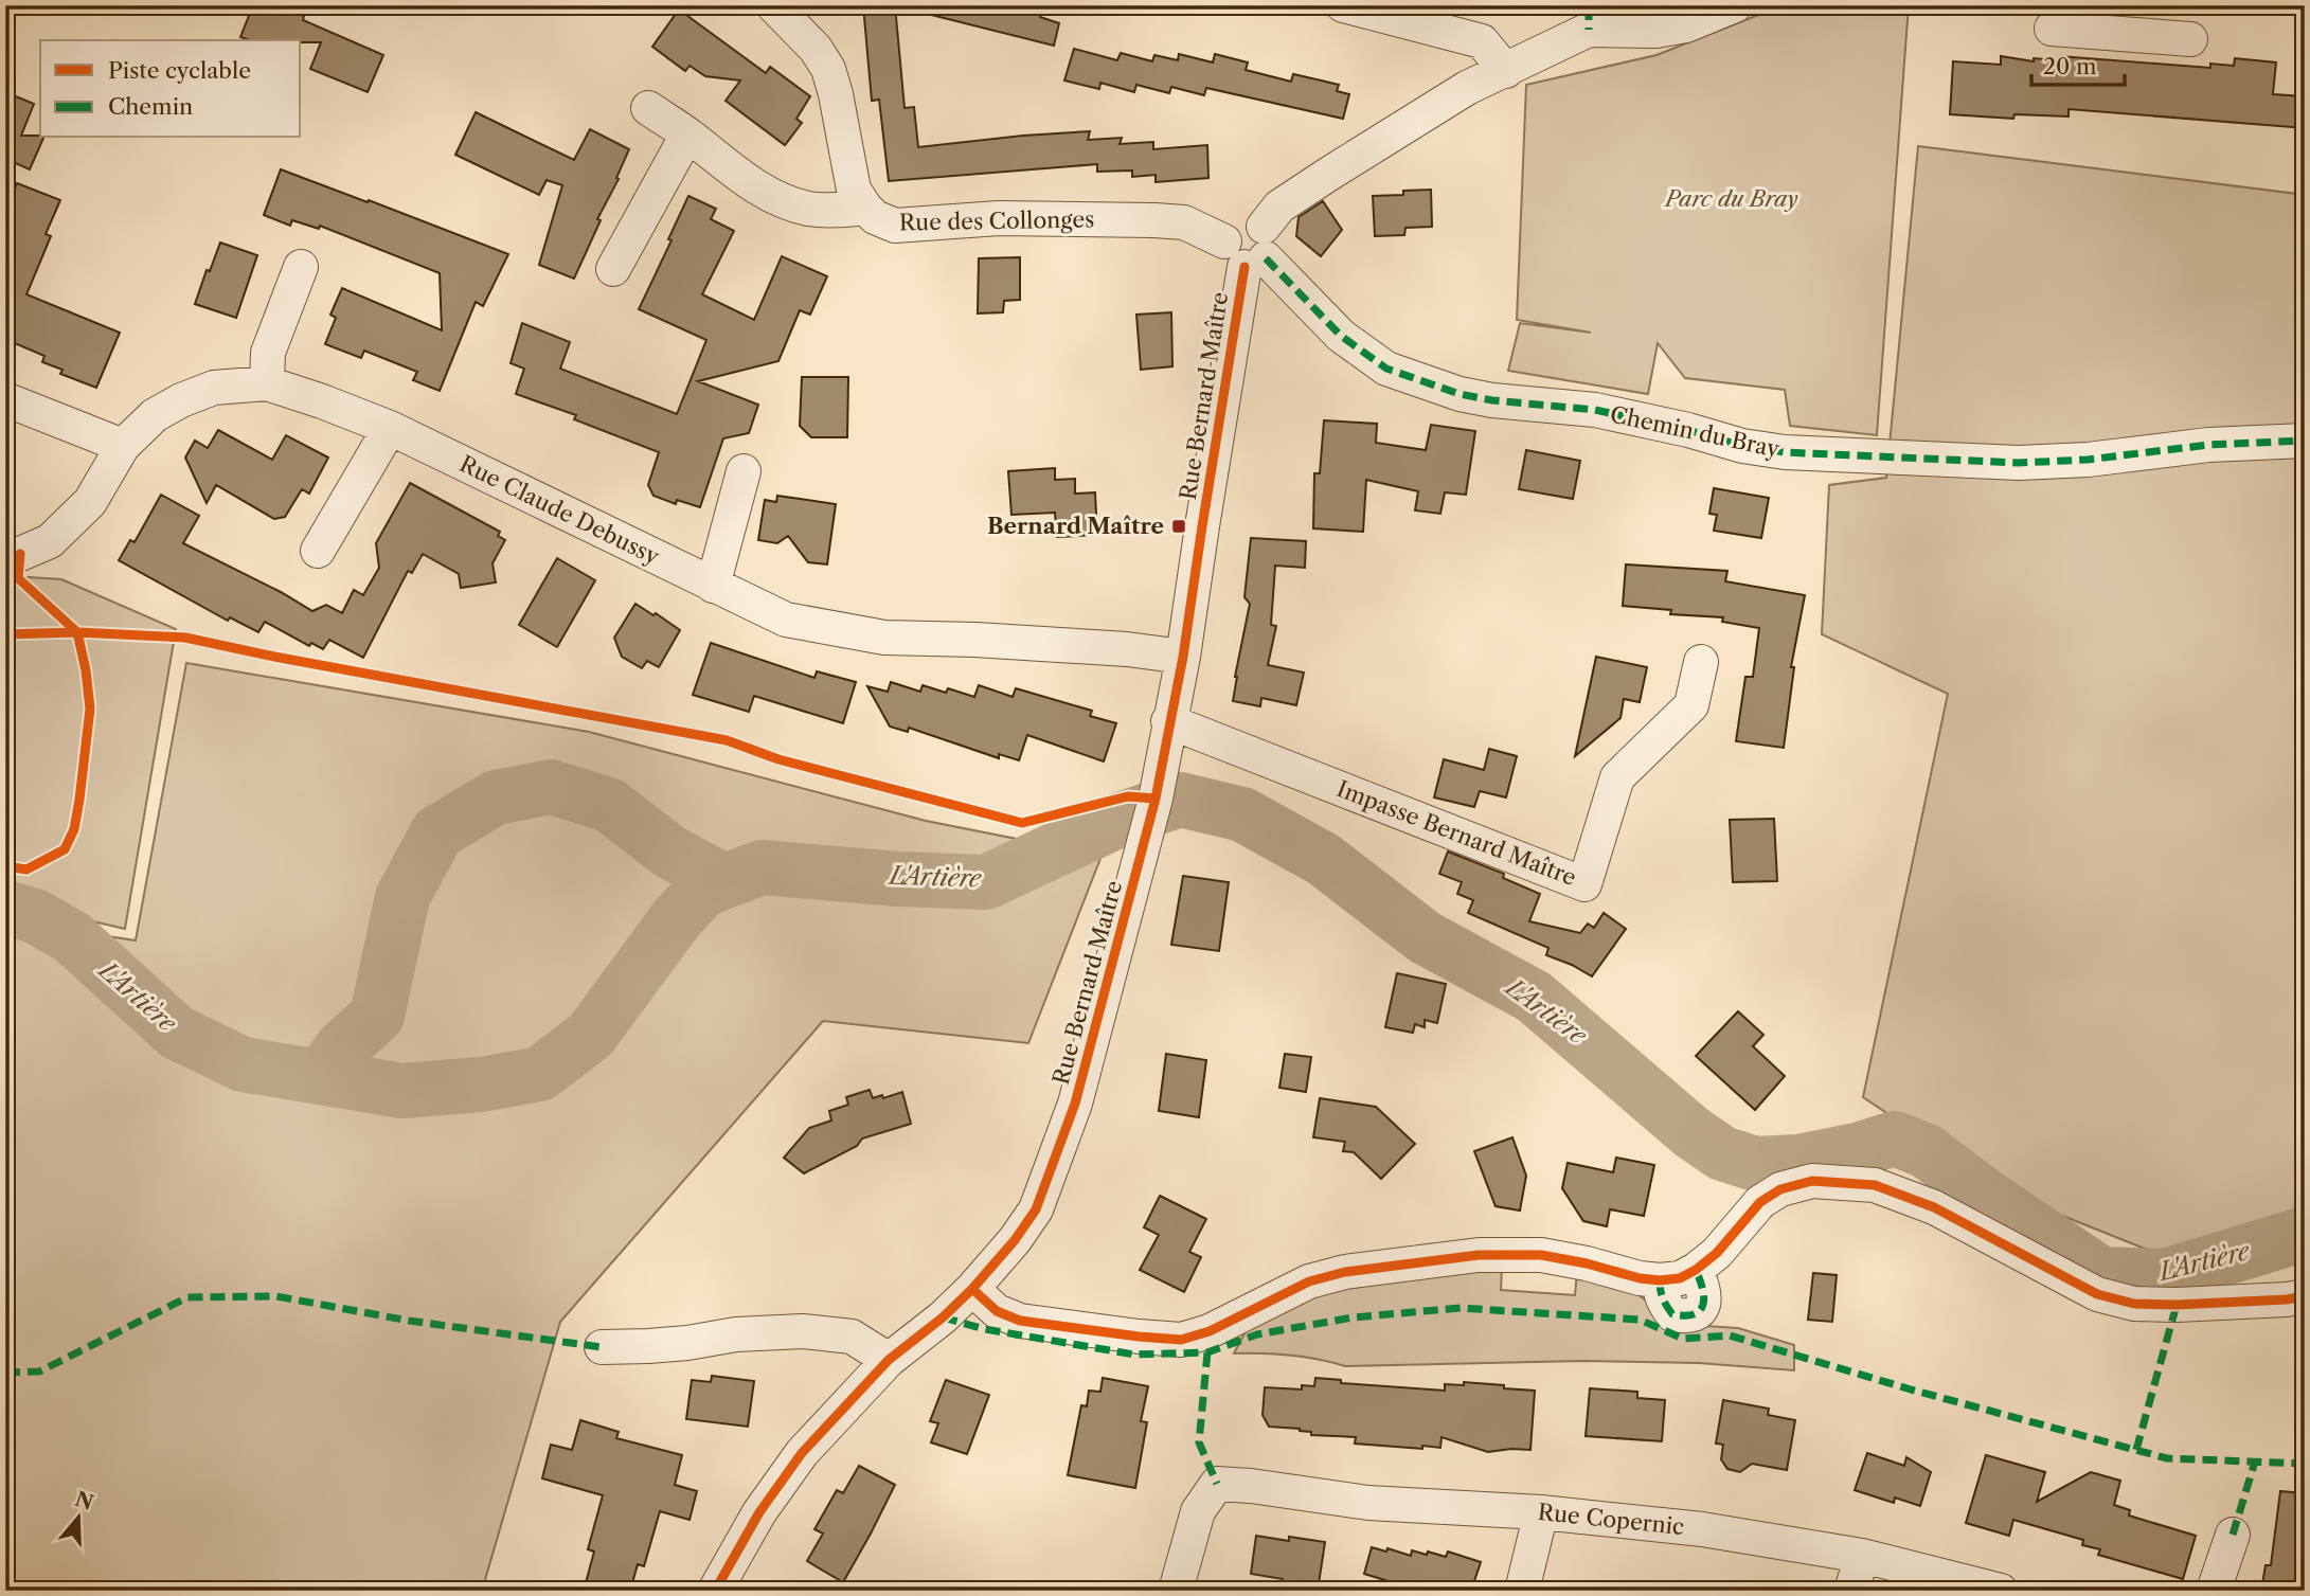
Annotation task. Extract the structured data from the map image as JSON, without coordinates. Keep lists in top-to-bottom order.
{
  "streets": {
    "street": [
      "Rue des Collonges",
      "Rue Bernard Maître",
      "Chemin du Bray",
      "Rue Claude Debussy",
      "Impasse Bernard Maître",
      "Rue Copernic"
    ]
  },
  "crossings": [
    ["Rue des Collonges", "Rue Bernard Maître"],
    ["Rue des Collonges", "Chemin du Bray"],
    ["Rue Bernard Maître", "Chemin du Bray"],
    ["Rue Bernard Maître", "Rue Claude Debussy"],
    ["Rue Bernard Maître", "Impasse Bernard Maître"]
  ],
  "water": ["L'Artière"],
  "parks": ["Parc du Bray"],
  "places": {
    "transit": ["Bernard Maître"]
  },
  "legend": ["Piste cyclable", "Chemin"],
  "scale_bar": "20 m",
  "north": "top"
}
